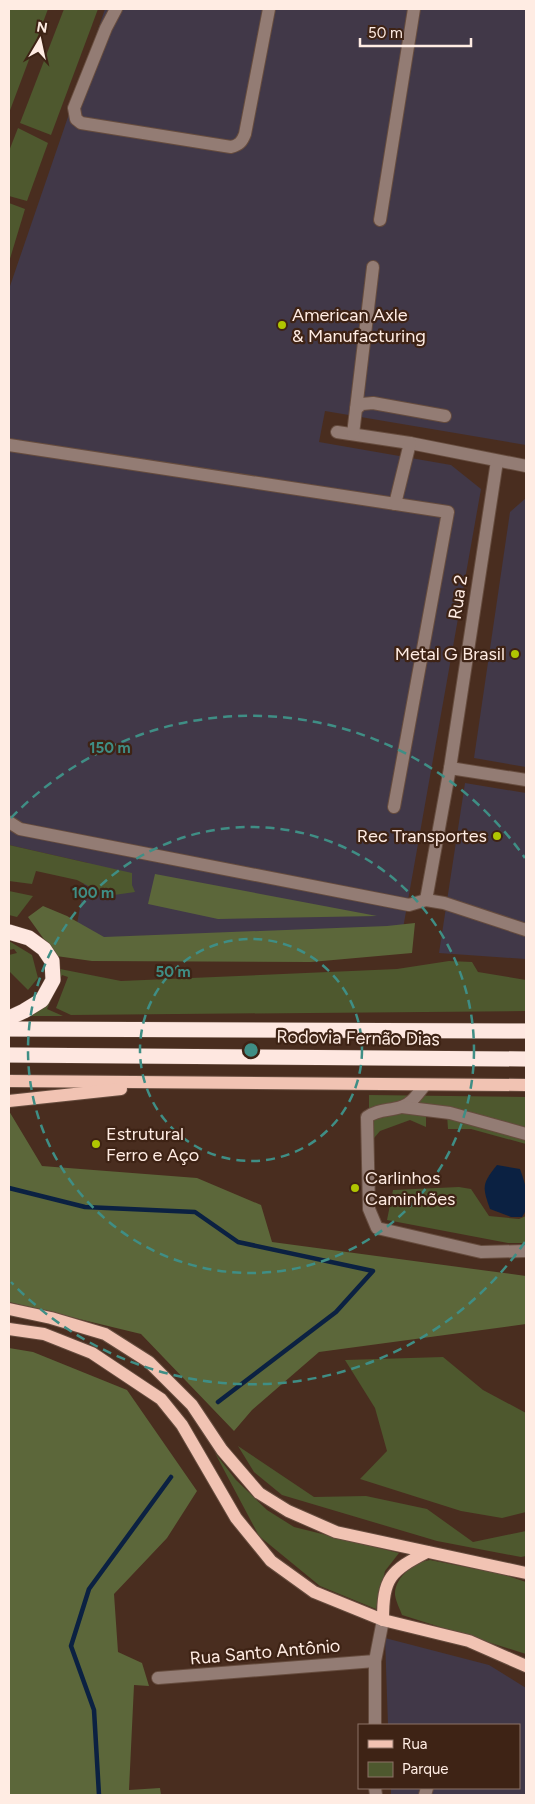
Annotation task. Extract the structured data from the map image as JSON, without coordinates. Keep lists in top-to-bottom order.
{
  "streets": {
    "highway": ["Rodovia Fernão Dias"],
    "street": ["Rua 2", "Rua Santo Antônio"]
  },
  "places": [
    "American Axle & Manufacturing",
    "Metal G Brasil",
    "Rec Transportes",
    "Estrutural Ferro e Aço",
    "Carlinhos Caminhões"
  ],
  "legend": ["Rua", "Parque"],
  "scale_bar": "50 m",
  "north": "top",
  "rings": ["150 m", "100 m", "50 m"]
}
